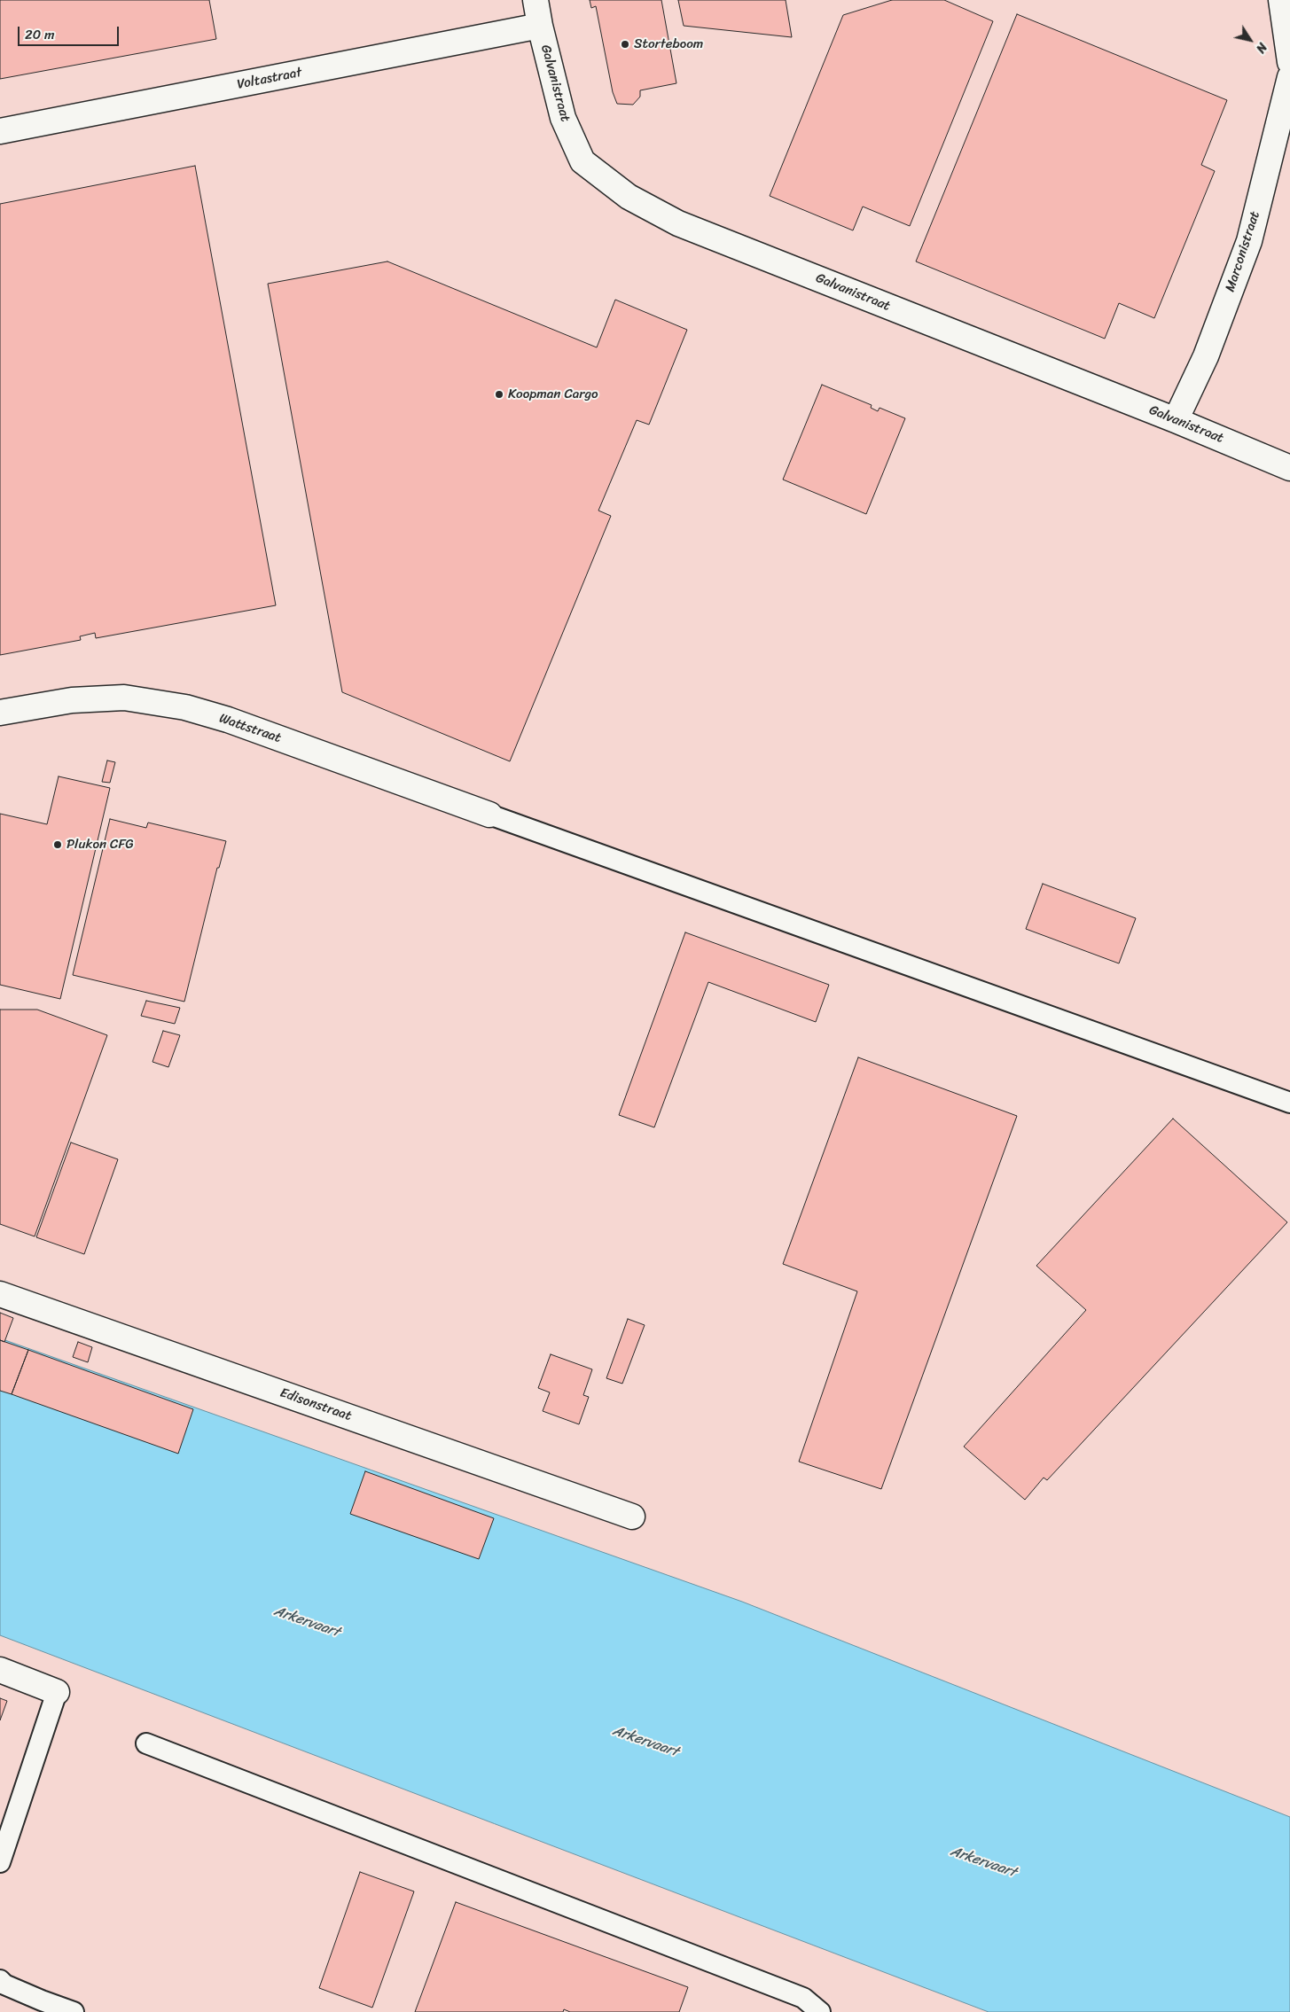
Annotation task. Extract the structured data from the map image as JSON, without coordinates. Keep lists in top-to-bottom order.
{
  "streets": {
    "street": [
      "Voltastraat",
      "Galvanistraat",
      "Marconistraat",
      "Wattstraat",
      "Edisonstraat"
    ]
  },
  "crossings": [
    ["Voltastraat", "Galvanistraat"],
    ["Galvanistraat", "Marconistraat"]
  ],
  "water": ["Arkervaart"],
  "places": ["Storteboom", "Koopman Cargo", "Plukon CFG"],
  "scale_bar": "20 m",
  "north": "bottom right"
}
